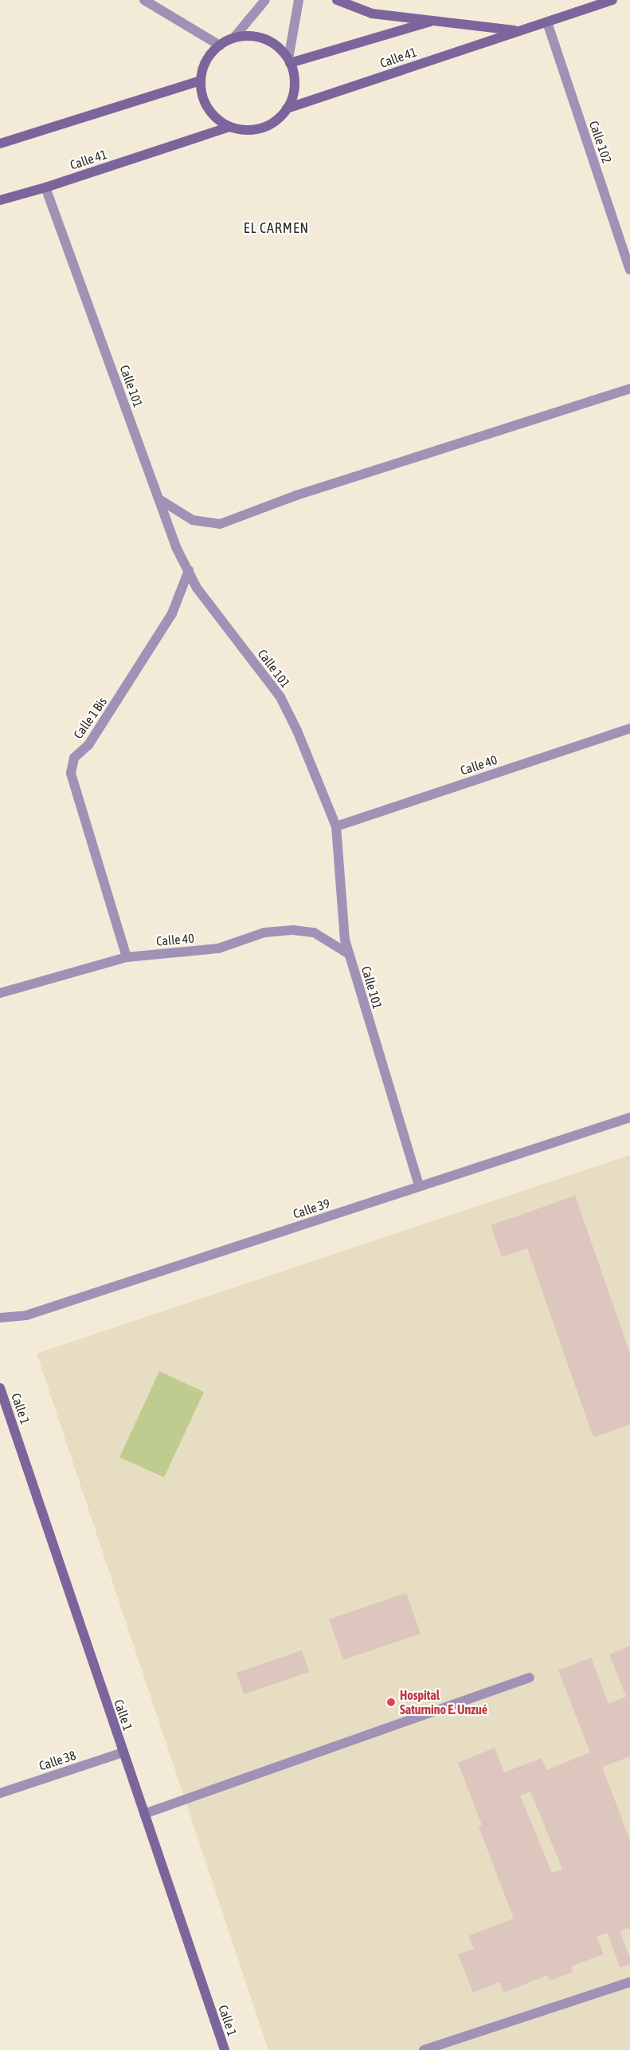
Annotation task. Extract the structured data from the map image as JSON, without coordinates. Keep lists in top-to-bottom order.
{
  "streets": {
    "street": [
      "Calle 41",
      "Calle 102",
      "Calle 101",
      "Calle 1 Bis",
      "Calle 40",
      "Calle 39",
      "Calle 1",
      "Calle 38"
    ]
  },
  "crossings": [
    ["Calle 41", "Calle 102"],
    ["Calle 41", "Calle 101"],
    ["Calle 101", "Calle 1 Bis"],
    ["Calle 101", "Calle 40"],
    ["Calle 101", "Calle 39"],
    ["Calle 1 Bis", "Calle 40"],
    ["Calle 1", "Calle 38"]
  ],
  "districts": ["EL CARMEN"],
  "places": ["Hospital Saturnino E. Unzué"]
}
